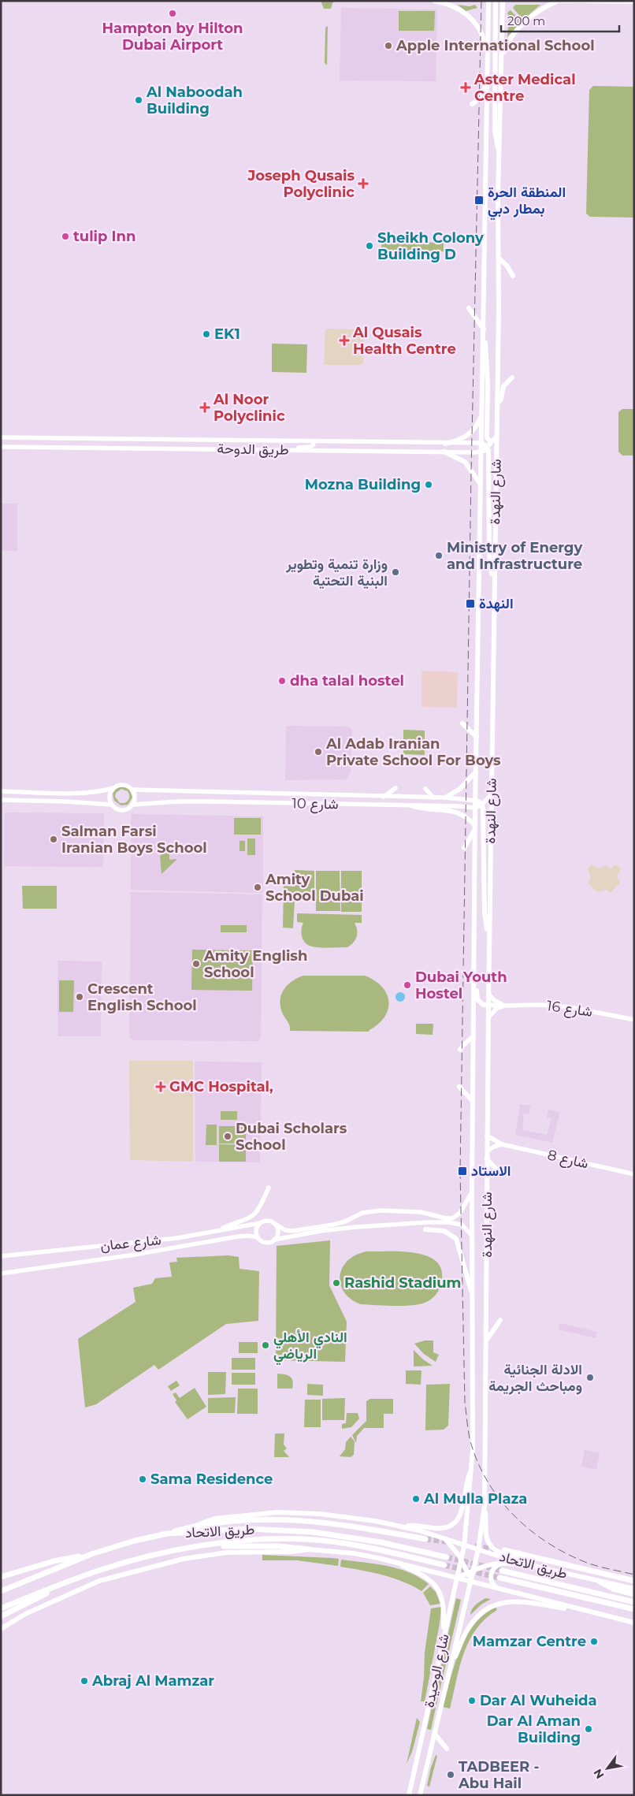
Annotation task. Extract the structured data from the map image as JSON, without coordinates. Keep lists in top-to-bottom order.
{
  "streets": {
    "highway": ["طريق الاتحاد"],
    "main road": ["شارع النهدة", "شارع الوحيدة"],
    "street": [
      "طريق الدوحة",
      "شارع 10",
      "شارع 16",
      "شارع 8",
      "شارع عمان"
    ]
  },
  "crossings": [
    ["طريق الدوحة", "شارع النهدة"],
    ["شارع النهدة", "شارع 10"],
    ["شارع النهدة", "شارع 8"],
    ["شارع النهدة", "طريق الاتحاد"],
    ["شارع النهدة", "شارع الوحيدة"],
    ["طريق الاتحاد", "شارع الوحيدة"]
  ],
  "places": {
    "other": [
      "Hampton by Hilton Dubai Airport",
      "Apple International School",
      "Al Naboodah Building",
      "tulip Inn",
      "Sheikh Colony Building D",
      "EK1",
      "Mozna Building",
      "Ministry of Energy and Infrastructure",
      "وزارة تنمية وتطوير البنية التحتية",
      "dha talal hostel",
      "Al Adab Iranian Private School For Boys",
      "Salman Farsi Iranian Boys School",
      "Amity School Dubai",
      "Amity English School",
      "Dubai Youth Hostel",
      "Crescent English School",
      "Dubai Scholars School",
      "Rashid Stadium",
      "النادي الأهلي الرياضي",
      "الادلة الجنائية ومباحث الجريمة",
      "Sama Residence",
      "Al Mulla Plaza",
      "Mamzar Centre",
      "Abraj Al Mamzar",
      "Dar Al Wuheida",
      "Dar Al Aman Building",
      "TADBEER - Abu Hail"
    ],
    "health": [
      "Aster Medical Centre",
      "Joseph Qusais Polyclinic",
      "Al Qusais Health Centre",
      "Al Noor Polyclinic",
      "GMC Hospital,"
    ],
    "transit": ["المنطقة الحرة بمطار دبي", "النهدة", "الاستاد"]
  },
  "scale_bar": "200 m",
  "north": "bottom left"
}
